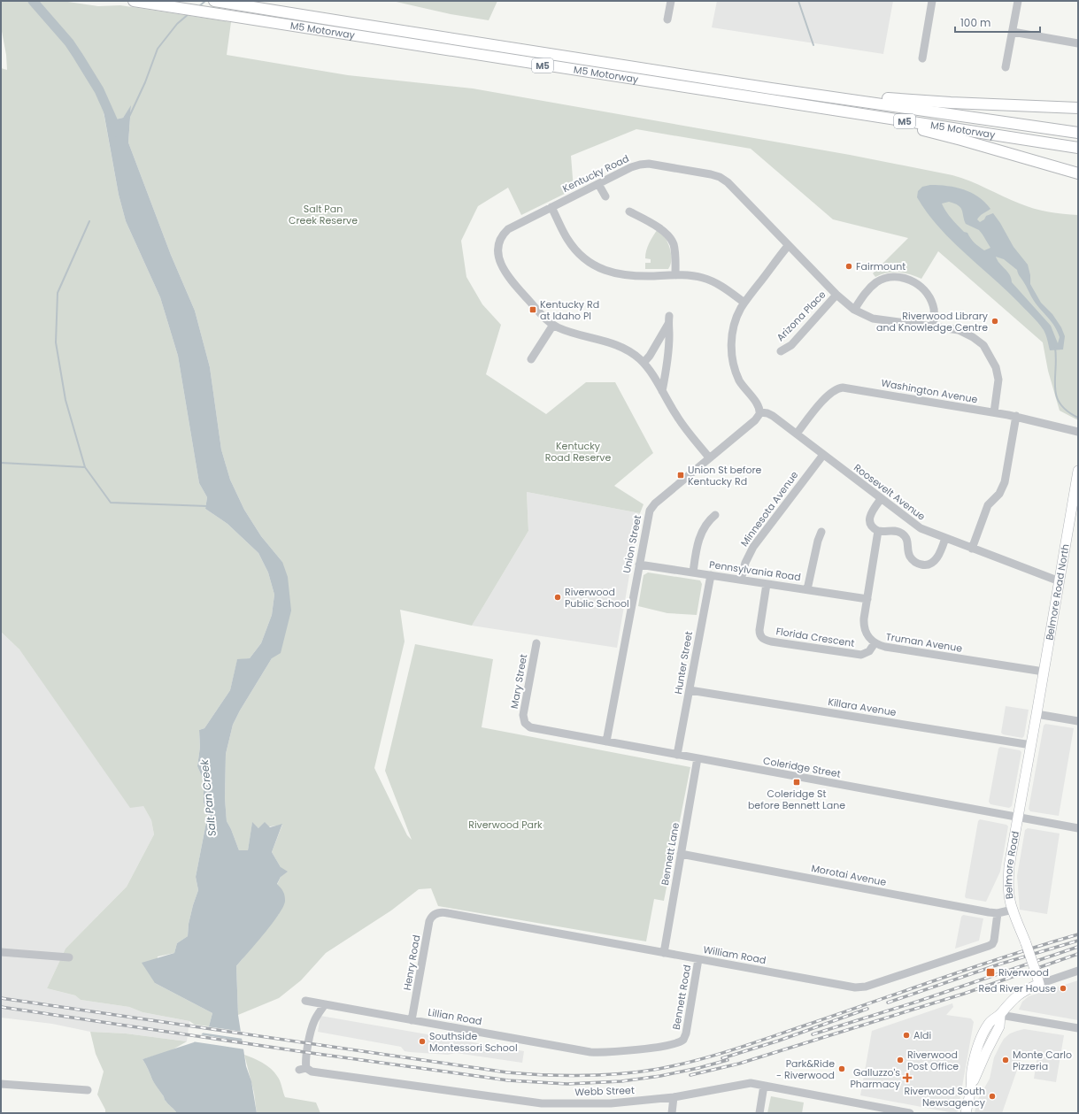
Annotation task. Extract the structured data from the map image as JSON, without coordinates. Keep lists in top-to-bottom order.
{
  "streets": {
    "highway": ["M5 Motorway", "M5"],
    "main road": ["Belmore Road North", "Belmore Road"],
    "street": [
      "Kentucky Road",
      "Arizona Place",
      "Washington Avenue",
      "Roosevelt Avenue",
      "Minnesota Avenue",
      "Union Street",
      "Pennsylvania Road",
      "Florida Crescent",
      "Truman Avenue",
      "Hunter Street",
      "Mary Street",
      "Killara Avenue",
      "Coleridge Street",
      "Bennett Lane",
      "Morotai Avenue",
      "William Road",
      "Henry Road",
      "Bennett Road",
      "Lillian Road",
      "Webb Street"
    ]
  },
  "crossings": [
    ["Kentucky Road", "Arizona Place"],
    ["Kentucky Road", "Washington Avenue"],
    ["Kentucky Road", "Union Street"],
    ["Washington Avenue", "Roosevelt Avenue"],
    ["Roosevelt Avenue", "Minnesota Avenue"],
    ["Roosevelt Avenue", "Union Street"],
    ["Roosevelt Avenue", "Belmore Road North"],
    ["Minnesota Avenue", "Pennsylvania Road"],
    ["Union Street", "Pennsylvania Road"],
    ["Union Street", "Coleridge Street"],
    ["Pennsylvania Road", "Florida Crescent"],
    ["Pennsylvania Road", "Truman Avenue"],
    ["Pennsylvania Road", "Hunter Street"],
    ["Belmore Road North", "Truman Avenue"],
    ["Belmore Road North", "Belmore Road"],
    ["Florida Crescent", "Truman Avenue"],
    ["Hunter Street", "Killara Avenue"],
    ["Hunter Street", "Coleridge Street"],
    ["Mary Street", "Coleridge Street"],
    ["Killara Avenue", "Belmore Road"],
    ["Coleridge Street", "Bennett Lane"],
    ["Coleridge Street", "Belmore Road"],
    ["Bennett Lane", "Morotai Avenue"],
    ["Bennett Lane", "William Road"],
    ["Belmore Road", "Morotai Avenue"],
    ["Morotai Avenue", "William Road"],
    ["William Road", "Henry Road"],
    ["William Road", "Bennett Road"],
    ["Henry Road", "Lillian Road"],
    ["Bennett Road", "Lillian Road"],
    ["Lillian Road", "Webb Street"]
  ],
  "water": ["Salt Pan Creek"],
  "parks": ["Salt Pan Creek Reserve", "Kentucky Road Reserve", "Riverwood Park"],
  "places": {
    "other": [
      "Fairmount",
      "Riverwood Library and Knowledge Centre",
      "Riverwood Public School",
      "Red River House",
      "Aldi",
      "Southside Montessori School",
      "Riverwood Post Office",
      "Monte Carlo Pizzeria",
      "Park&Ride - Riverwood",
      "Riverwood South Newsagency"
    ],
    "transit": [
      "Kentucky Rd at Idaho Pl",
      "Union St before Kentucky Rd",
      "Coleridge St before Bennett Lane",
      "Riverwood"
    ],
    "health": ["Galluzzo's Pharmacy"]
  },
  "scale_bar": "100 m"
}
